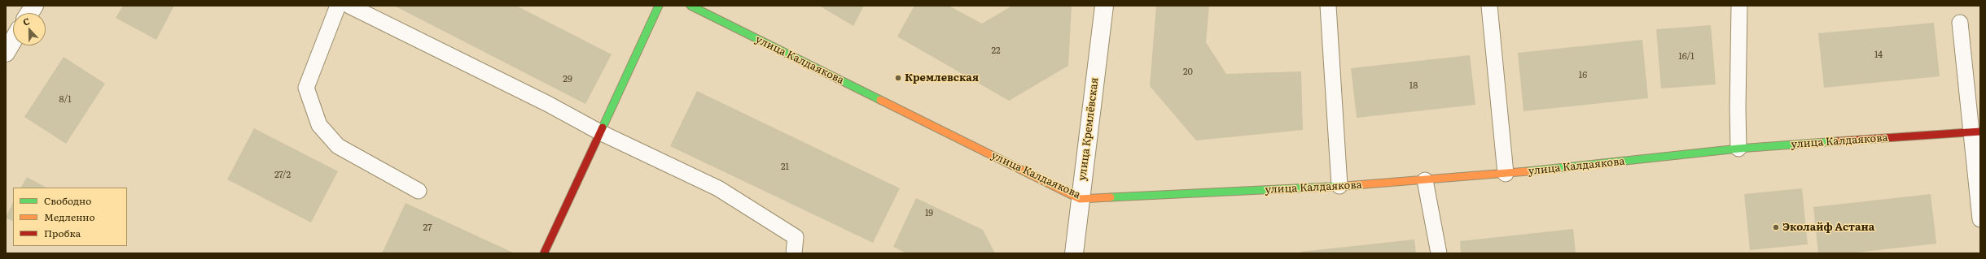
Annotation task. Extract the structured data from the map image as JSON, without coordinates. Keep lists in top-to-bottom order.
{
  "streets": {
    "street": ["улица Калдаякова", "улица Кремлёвская"]
  },
  "crossings": [
    ["улица Калдаякова", "улица Кремлёвская"]
  ],
  "places": ["Кремлевская", "Эколайф Астана"],
  "house_numbers": [
    "22",
    "14",
    "16/1",
    "20",
    "16",
    "29",
    "18",
    "8/1",
    "21",
    "27/2",
    "19",
    "27"
  ],
  "legend": ["Свободно", "Медленно", "Пробка"],
  "north": "top"
}
